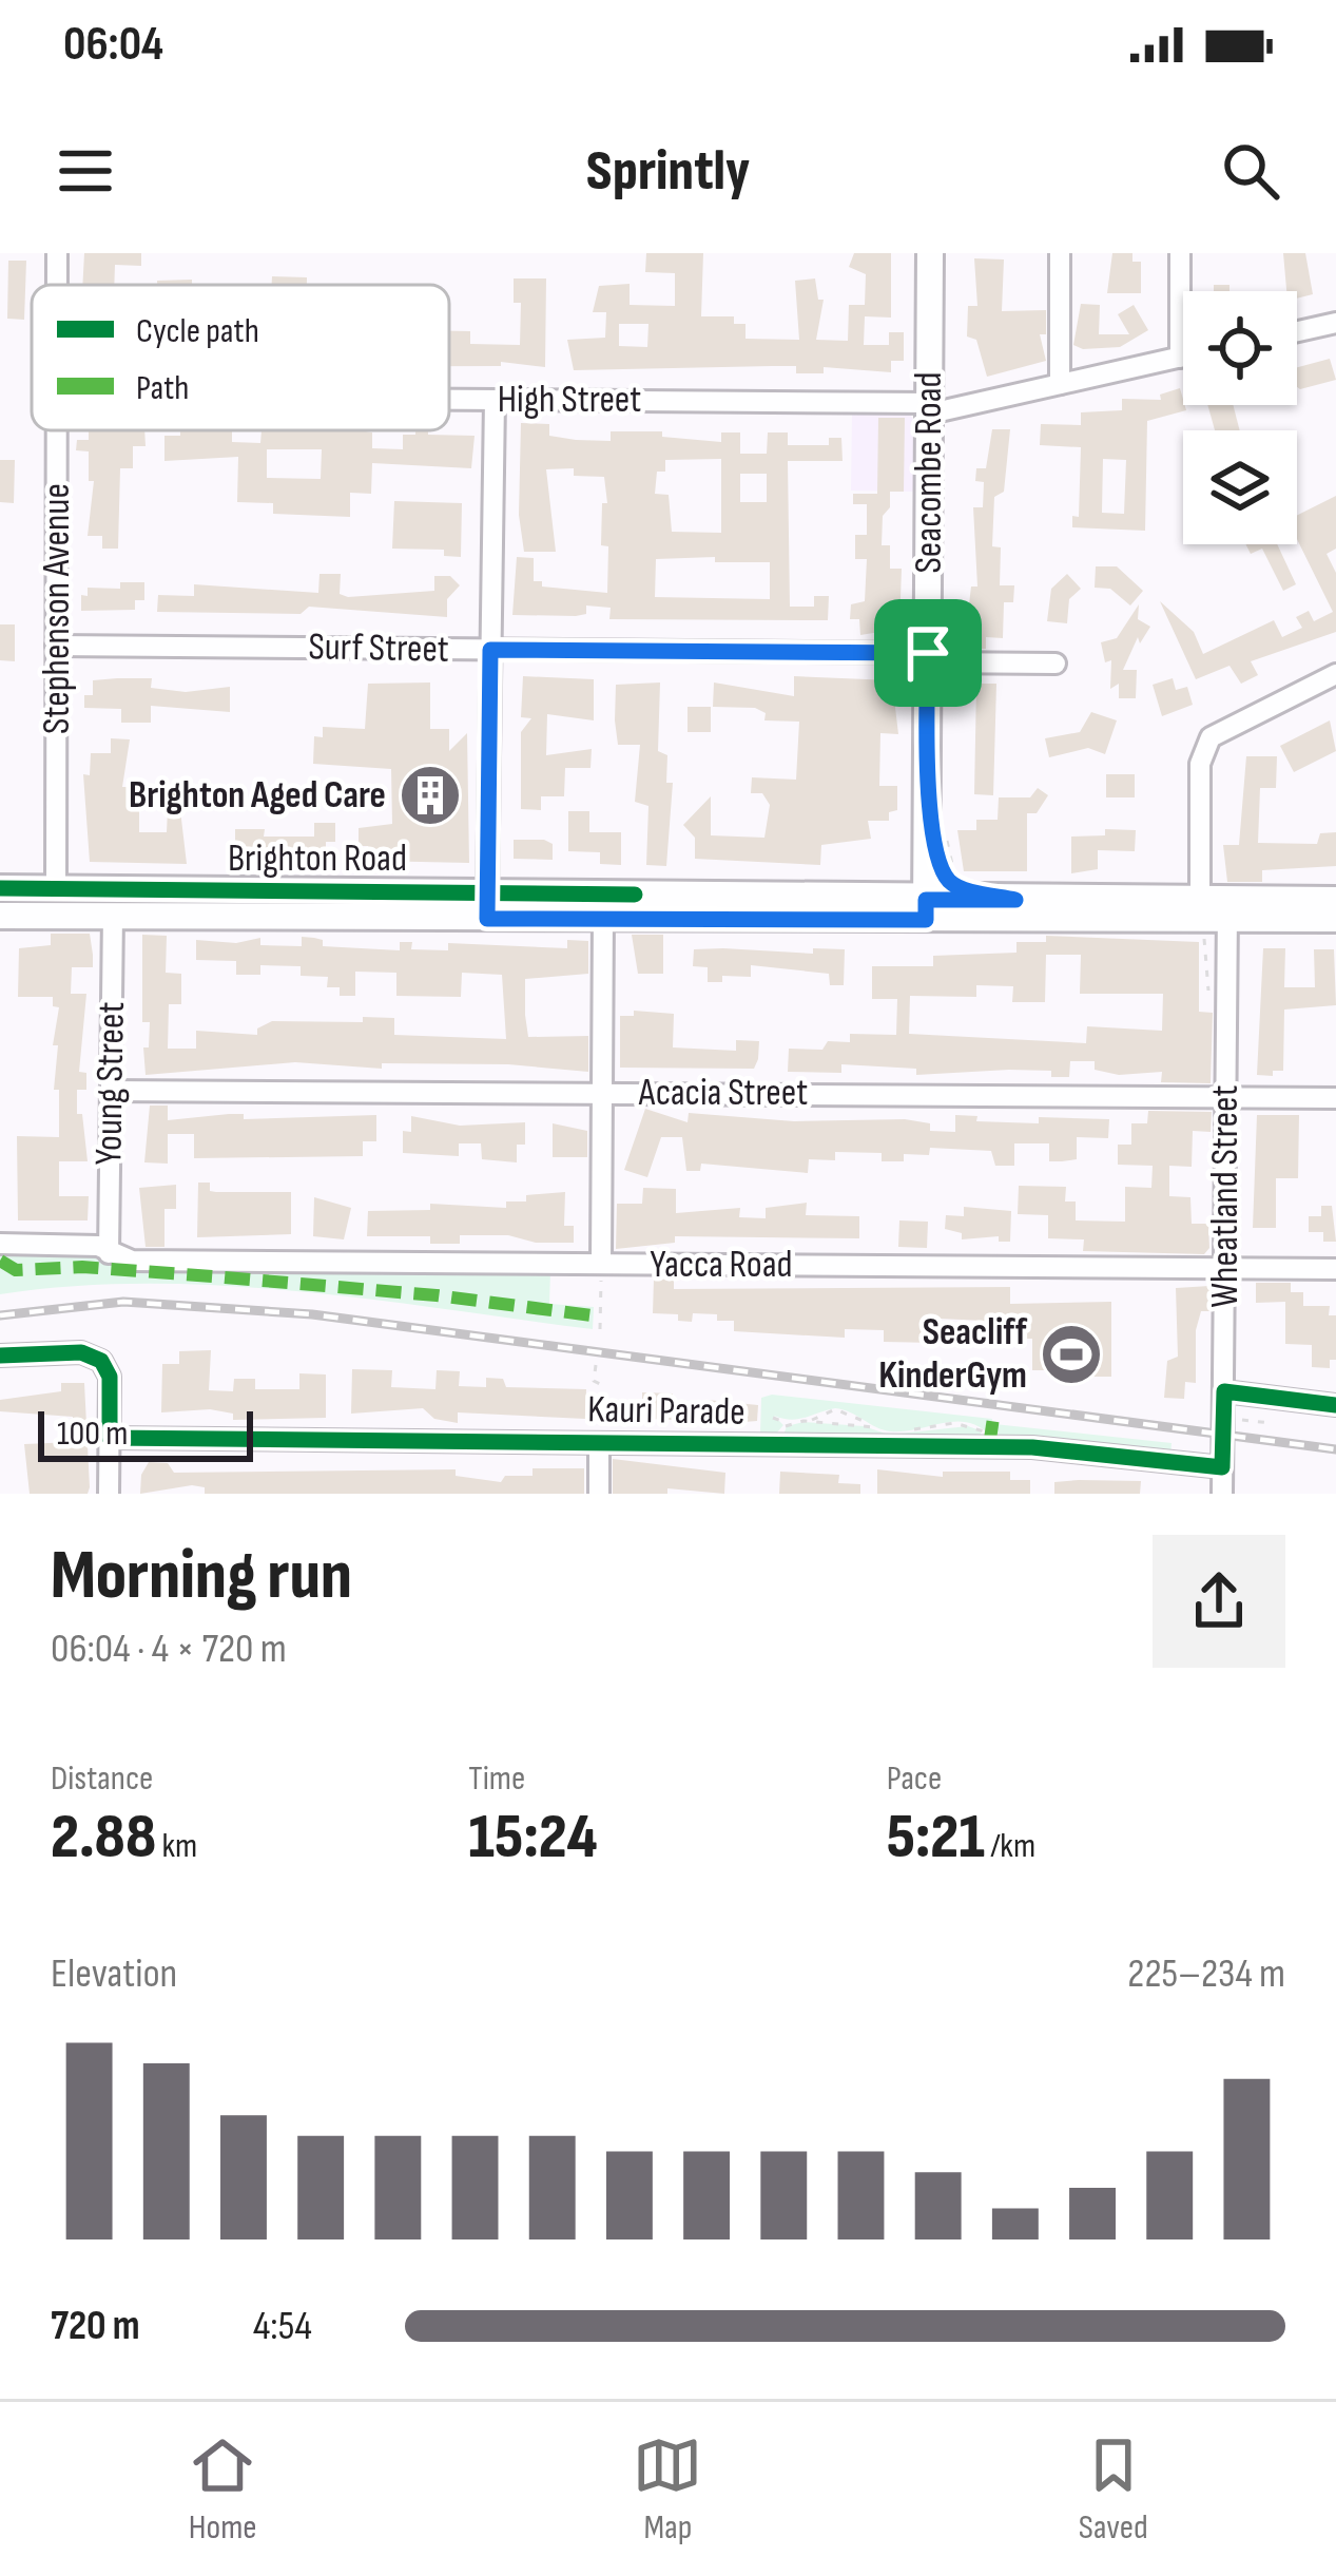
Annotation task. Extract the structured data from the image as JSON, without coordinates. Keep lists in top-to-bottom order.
{
  "streets": {
    "main road": ["Seacombe Road", "Brighton Road"],
    "street": [
      "High Street",
      "Stephenson Avenue",
      "Surf Street",
      "Young Street",
      "Acacia Street",
      "Wheatland Street",
      "Yacca Road",
      "Kauri Parade"
    ]
  },
  "crossings": [
    ["High Street", "Seacombe Road"],
    ["Seacombe Road", "Surf Street"],
    ["Seacombe Road", "Brighton Road"],
    ["Stephenson Avenue", "Surf Street"],
    ["Stephenson Avenue", "Brighton Road"],
    ["Brighton Road", "Young Street"],
    ["Brighton Road", "Wheatland Street"],
    ["Young Street", "Acacia Street"],
    ["Young Street", "Yacca Road"],
    ["Acacia Street", "Wheatland Street"],
    ["Wheatland Street", "Yacca Road"],
    ["Wheatland Street", "Kauri Parade"]
  ],
  "places": {
    "building": ["Brighton Aged Care"],
    "sports": ["Seacliff KinderGym"]
  },
  "legend": ["Cycle path", "Path"],
  "scale_bar": "100 m",
  "page": {
    "status": "06:04",
    "header": "Sprintly",
    "scale": "100 m",
    "heading": ["Morning run", "06:04 · 4 × 720 m"],
    "stats": [
      ["Distance", "2.88 km"],
      ["Time", "15:24"],
      ["Pace", "5:21 /km"]
    ],
    "chart": ["Elevation", "225–234 m"],
    "list": [
      {
        "name": "720 m",
        "note": "4:54"
      }
    ],
    "tabs": ["Home", "Map", "Saved"]
  }
}
